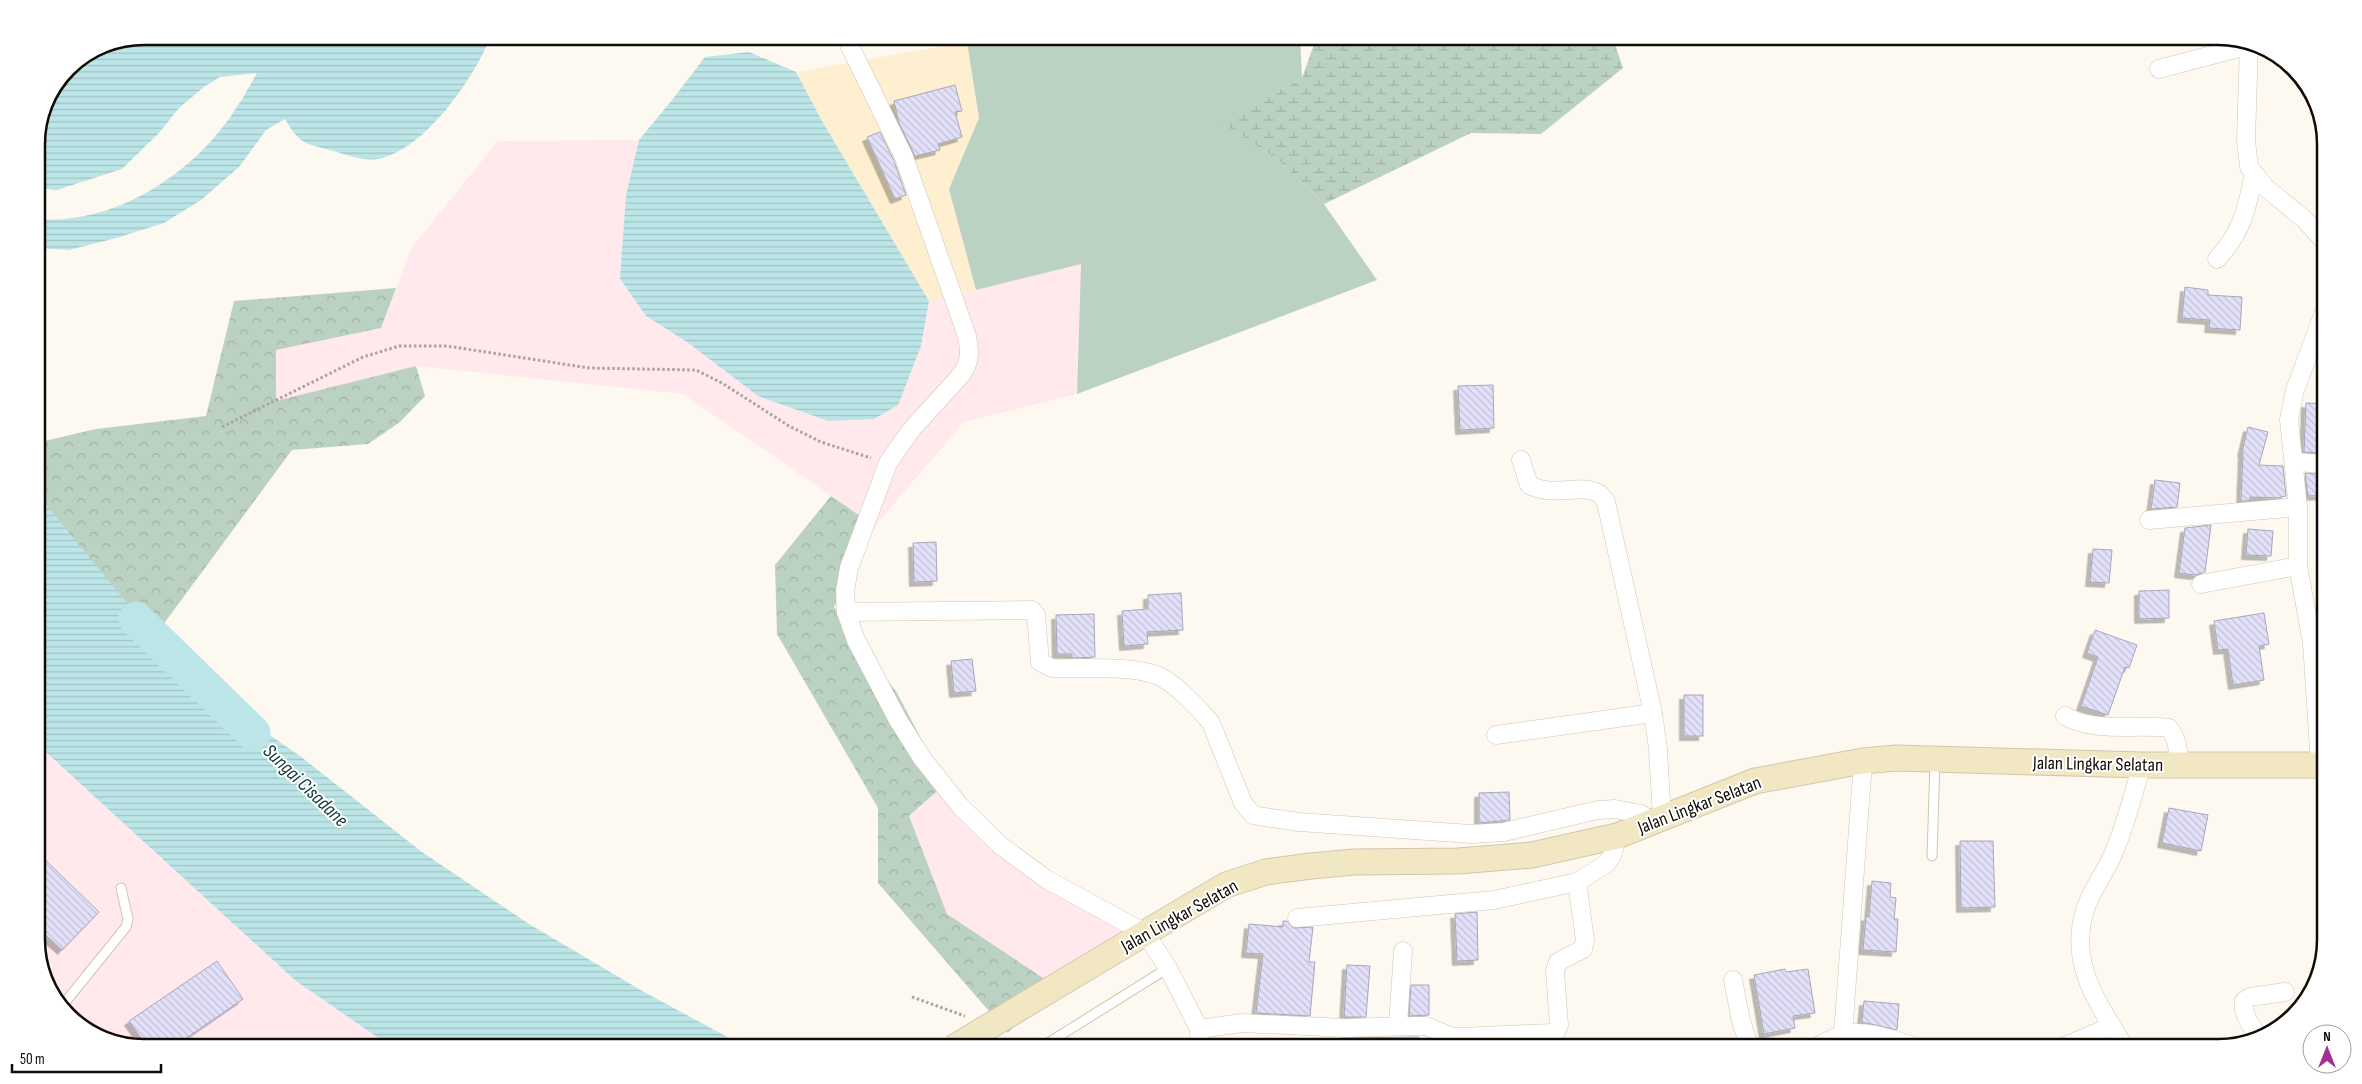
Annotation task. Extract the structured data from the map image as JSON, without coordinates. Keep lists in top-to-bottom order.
{
  "streets": {
    "main road": ["Jalan Lingkar Selatan"]
  },
  "water": ["Sungai Cisadane"],
  "scale_bar": "50 m",
  "north": "top"
}
